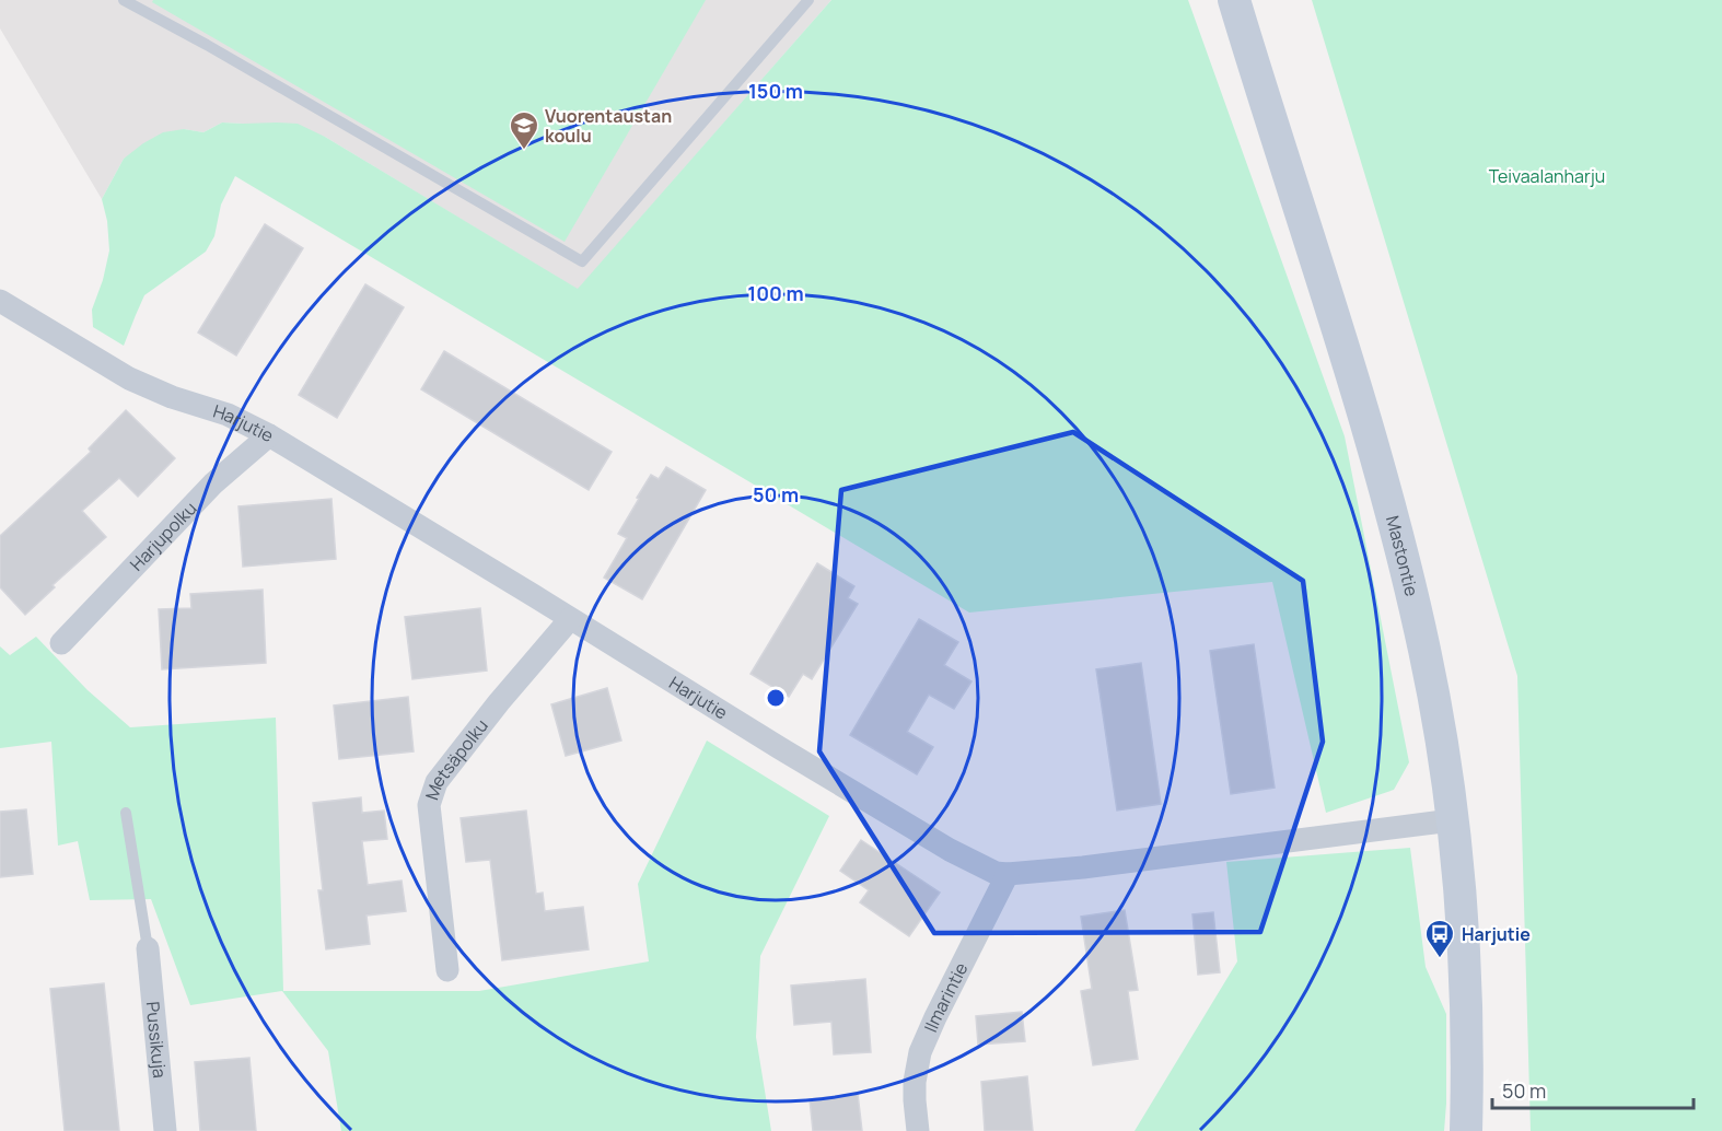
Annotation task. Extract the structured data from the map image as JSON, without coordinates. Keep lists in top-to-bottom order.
{
  "streets": {
    "main road": ["Mastontie"],
    "street": [
      "Harjutie",
      "Harjupolku",
      "Metsäpolku",
      "Ilmarintie",
      "Pussikuja"
    ]
  },
  "crossings": [
    ["Harjutie", "Harjupolku"],
    ["Harjutie", "Mastontie"],
    ["Harjutie", "Metsäpolku"],
    ["Harjutie", "Ilmarintie"]
  ],
  "parks": ["Teivaalanharju"],
  "places": {
    "school or university": ["Vuorentaustan koulu"],
    "bus stop": ["Harjutie"]
  },
  "scale_bar": "50 m",
  "rings": ["150 m", "100 m", "50 m"]
}
